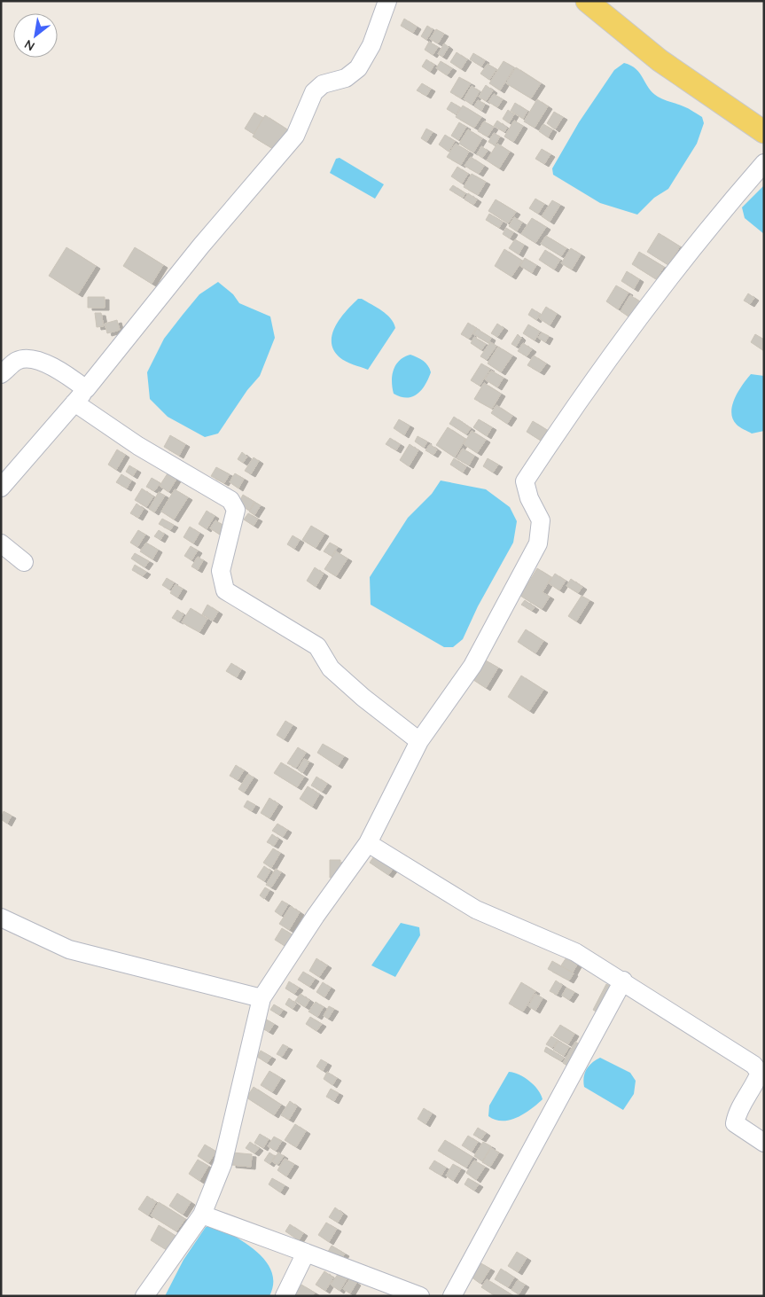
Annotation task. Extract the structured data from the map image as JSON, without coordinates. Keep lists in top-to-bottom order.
{
  "north": "bottom left"
}
